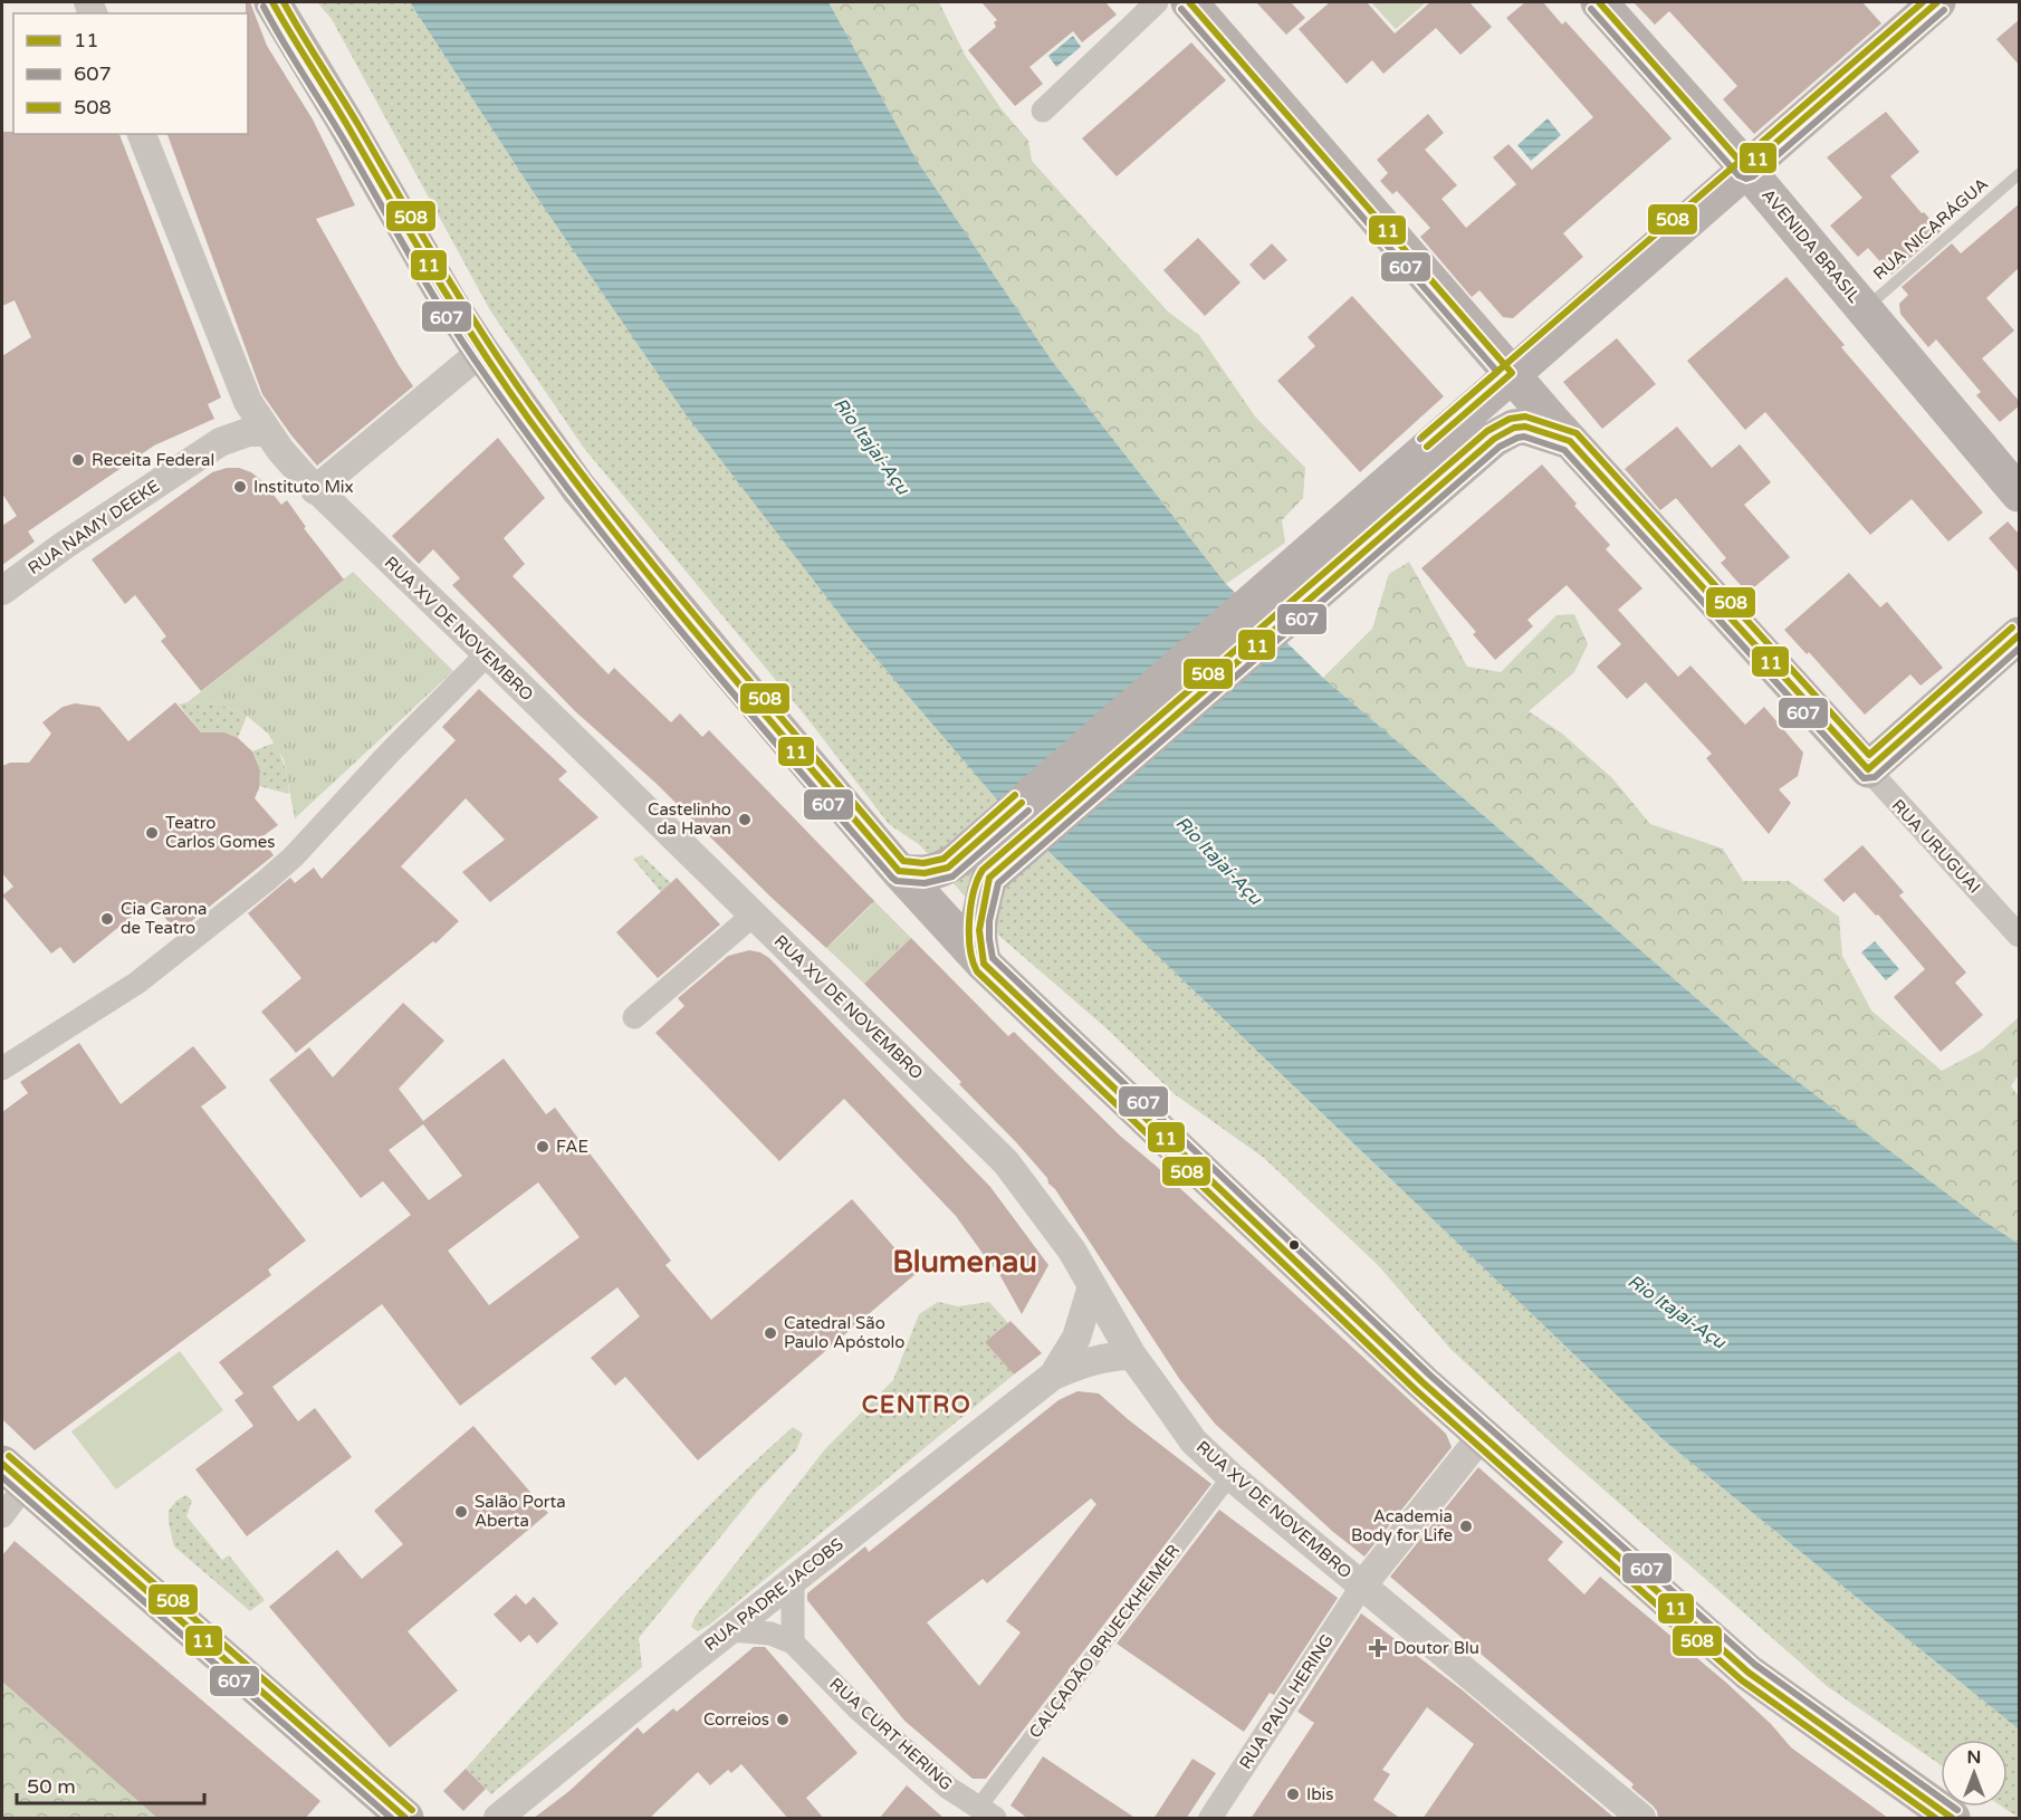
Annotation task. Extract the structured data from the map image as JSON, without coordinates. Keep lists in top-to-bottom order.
{
  "streets": {
    "main road": ["AVENIDA BRASIL", "RUA URUGUAI"],
    "street": [
      "RUA NAMY DEEKE",
      "RUA XV DE NOVEMBRO",
      "RUA PADRE JACOBS",
      "CALÇADÃO BRUECKHEIMER",
      "RUA PAUL HERING",
      "RUA CURT HERING"
    ],
    "lane": ["RUA NICARÁGUA"]
  },
  "crossings": [
    ["RUA NICARÁGUA", "AVENIDA BRASIL"],
    ["RUA NAMY DEEKE", "RUA XV DE NOVEMBRO"],
    ["RUA XV DE NOVEMBRO", "RUA PADRE JACOBS"],
    ["RUA XV DE NOVEMBRO", "CALÇADÃO BRUECKHEIMER"],
    ["RUA XV DE NOVEMBRO", "RUA PAUL HERING"],
    ["RUA PADRE JACOBS", "RUA CURT HERING"],
    ["CALÇADÃO BRUECKHEIMER", "RUA CURT HERING"]
  ],
  "districts": ["Blumenau", "CENTRO"],
  "water": ["Rio Itajaí-Açu"],
  "places": {
    "other": [
      "Receita Federal",
      "Instituto Mix",
      "Castelinho da Havan",
      "Teatro Carlos Gomes",
      "Cia Carona de Teatro",
      "FAE",
      "Catedral São Paulo Apóstolo",
      "Salão Porta Aberta",
      "Academia Body for Life",
      "Correios",
      "Ibis"
    ],
    "health": ["Doutor Blu"]
  },
  "lines": ["transit line 11", "transit line 508", "transit line 607"],
  "legend": ["11", "607", "508"],
  "scale_bar": "50 m",
  "north": "top"
}
